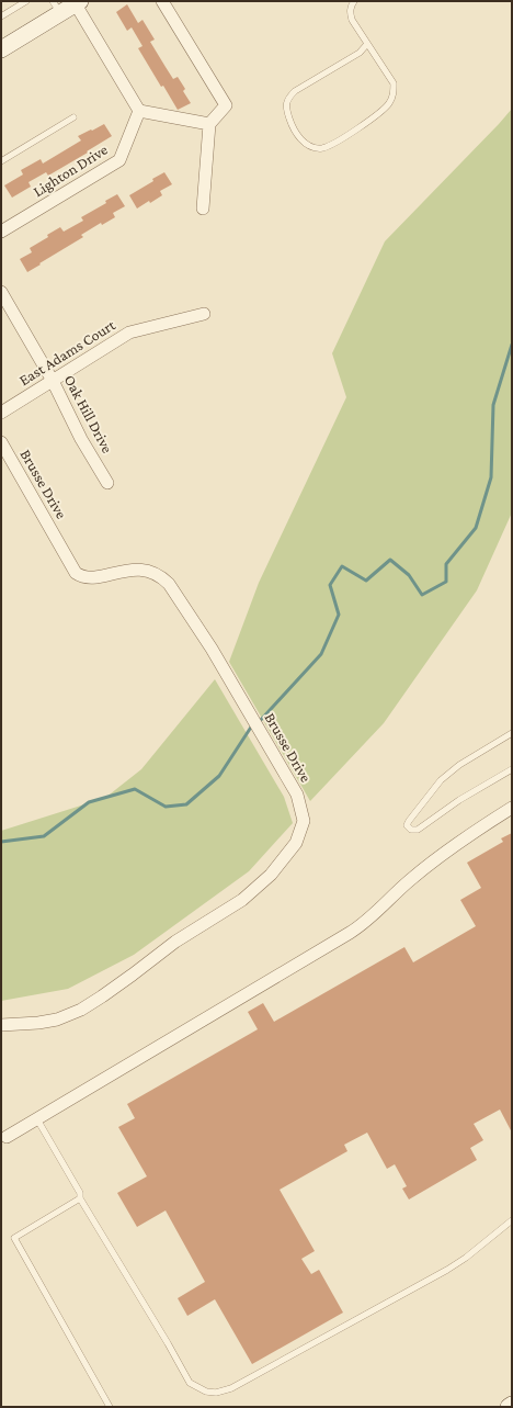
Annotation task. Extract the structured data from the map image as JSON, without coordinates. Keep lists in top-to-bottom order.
{
  "streets": {
    "street": [
      "Lighton Drive",
      "East Adams Court",
      "Oak Hill Drive",
      "Brusse Drive"
    ]
  },
  "crossings": [
    ["East Adams Court", "Oak Hill Drive"]
  ]
}
